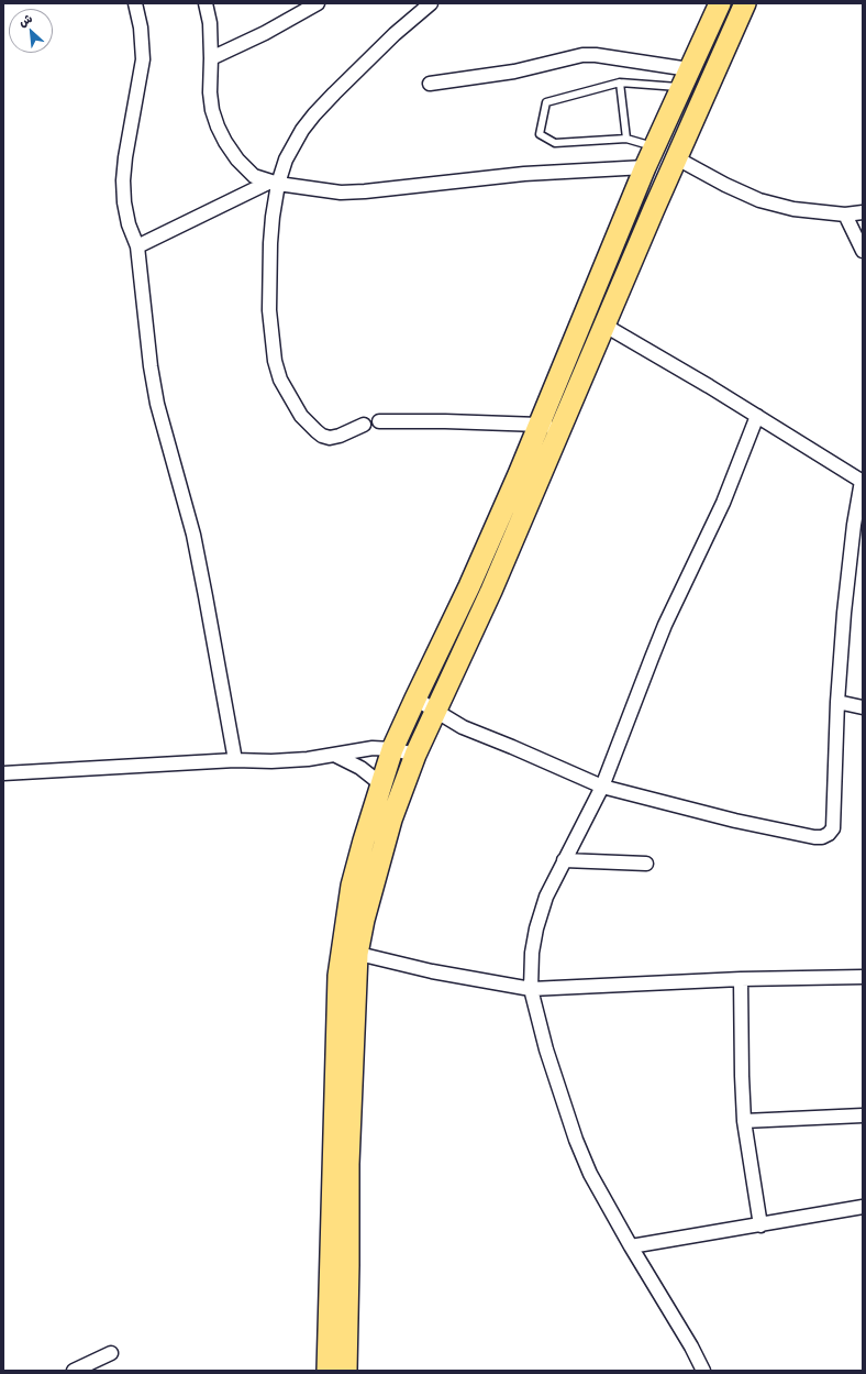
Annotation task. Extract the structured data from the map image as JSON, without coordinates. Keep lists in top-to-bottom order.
{
  "north": "top left"
}
